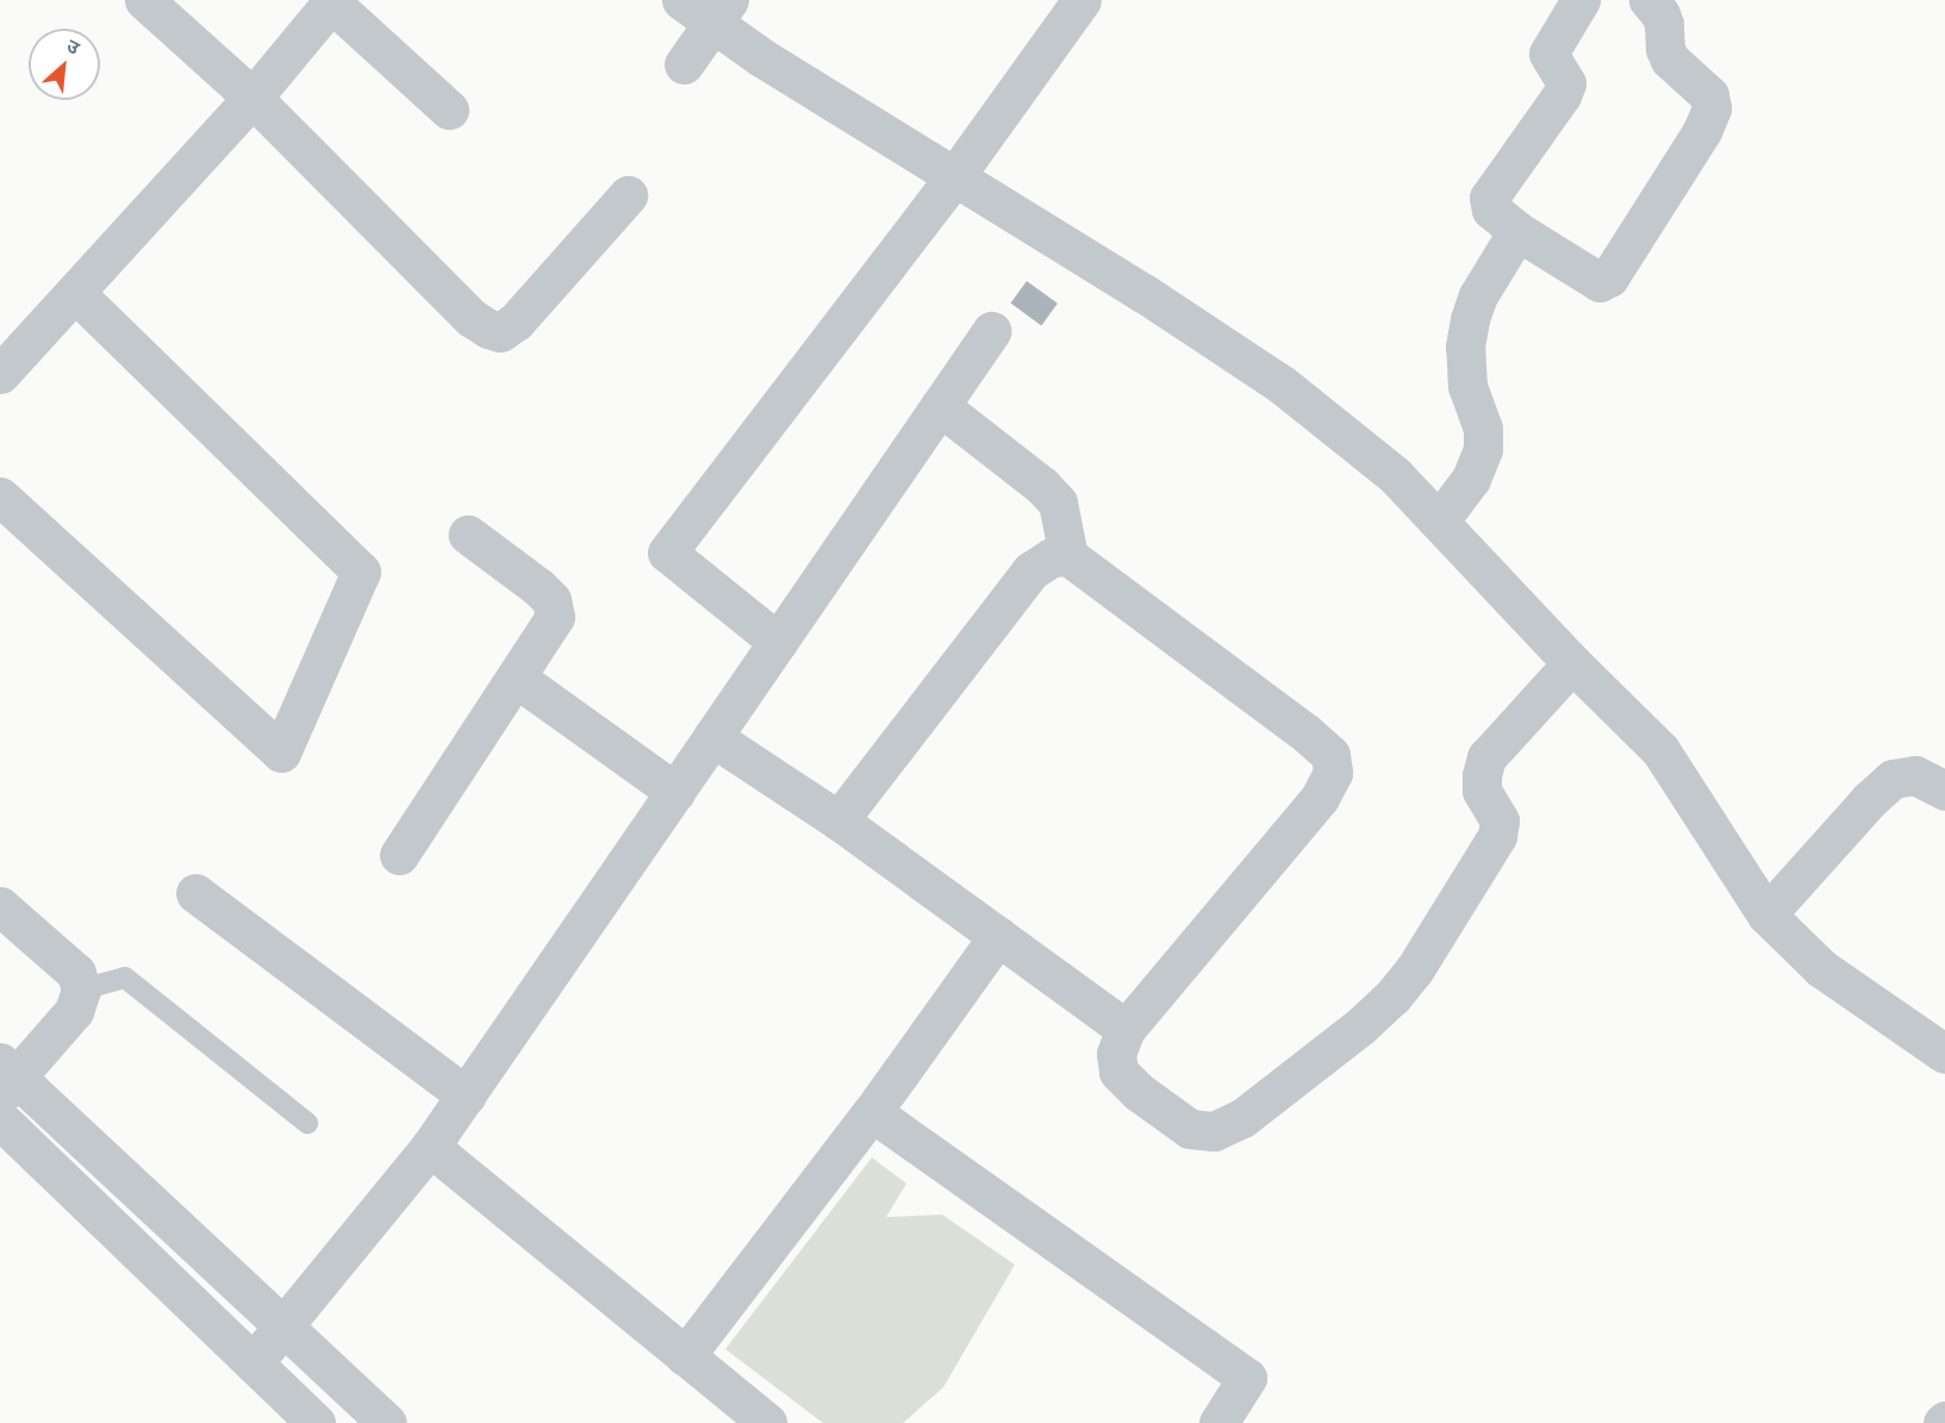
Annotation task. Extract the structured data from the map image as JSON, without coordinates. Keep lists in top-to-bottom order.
{
  "north": "top right"
}
